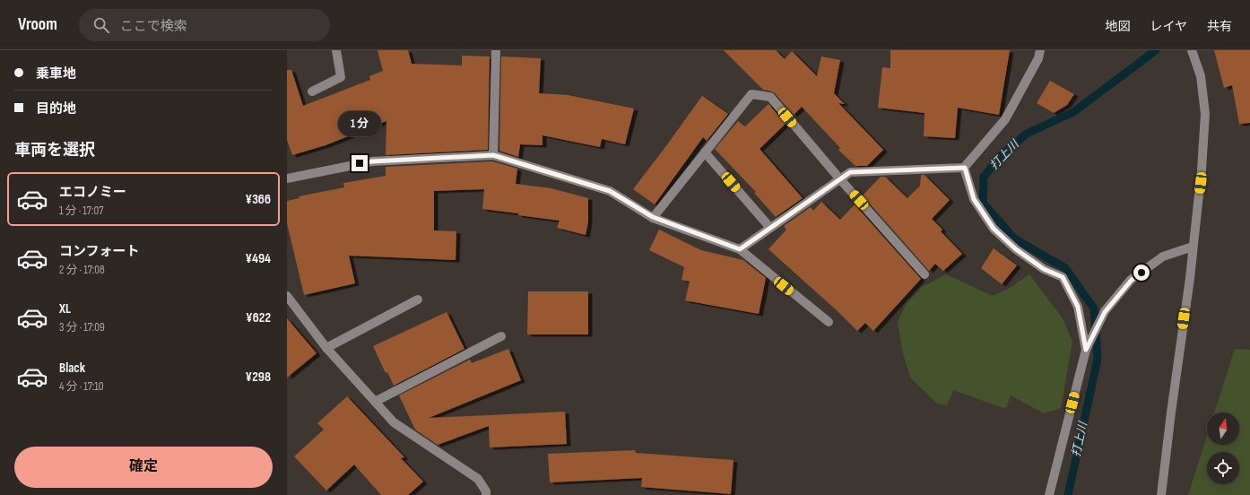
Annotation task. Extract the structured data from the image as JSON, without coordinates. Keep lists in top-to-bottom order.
{
  "water": ["打上川"],
  "north": "top",
  "page": {
    "header": "Vroom",
    "search": "ここで検索",
    "nav": ["地図", "レイヤ", "共有"],
    "banner": ["乗車地", "目的地"],
    "bubble": "1 分",
    "heading": "車両を選択",
    "list": [
      {
        "name": "エコノミー",
        "note": "1 分 · 17:07",
        "value": "¥366"
      },
      {
        "name": "コンフォート",
        "note": "2 分 · 17:08",
        "value": "¥494"
      },
      {
        "name": "XL",
        "note": "3 分 · 17:09",
        "value": "¥622"
      },
      {
        "name": "Black",
        "note": "4 分 · 17:10",
        "value": "¥298"
      }
    ],
    "buttons": "確定"
  }
}
